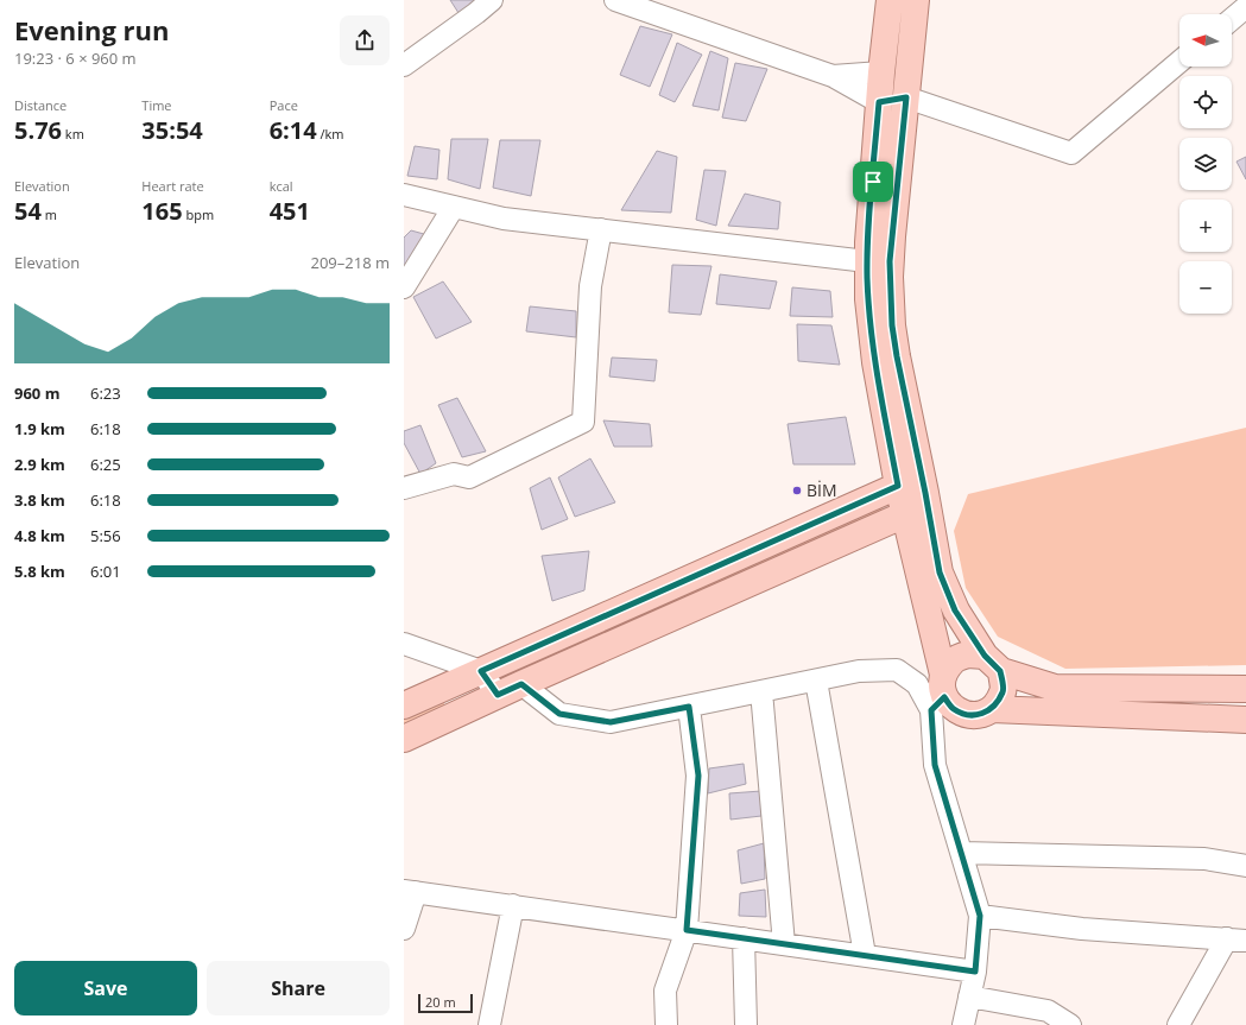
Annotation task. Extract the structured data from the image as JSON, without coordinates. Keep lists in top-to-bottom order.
{
  "places": ["BİM"],
  "scale_bar": "20 m",
  "north": "left",
  "page": {
    "heading": ["Evening run", "19:23 · 6 × 960 m"],
    "map_buttons": ["+", "−"],
    "stats": [
      ["Distance", "5.76 km"],
      ["Time", "35:54"],
      ["Pace", "6:14 /km"],
      ["Elevation", "54 m"],
      ["Heart rate", "165 bpm"],
      ["kcal", "451"]
    ],
    "chart": ["Elevation", "209–218 m"],
    "list": [
      {
        "name": "960 m",
        "note": "6:23"
      },
      {
        "name": "1.9 km",
        "note": "6:18"
      },
      {
        "name": "2.9 km",
        "note": "6:25"
      },
      {
        "name": "3.8 km",
        "note": "6:18"
      },
      {
        "name": "4.8 km",
        "note": "5:56"
      },
      {
        "name": "5.8 km",
        "note": "6:01"
      }
    ],
    "buttons": ["Save", "Share"],
    "scale": "20 m"
  }
}
